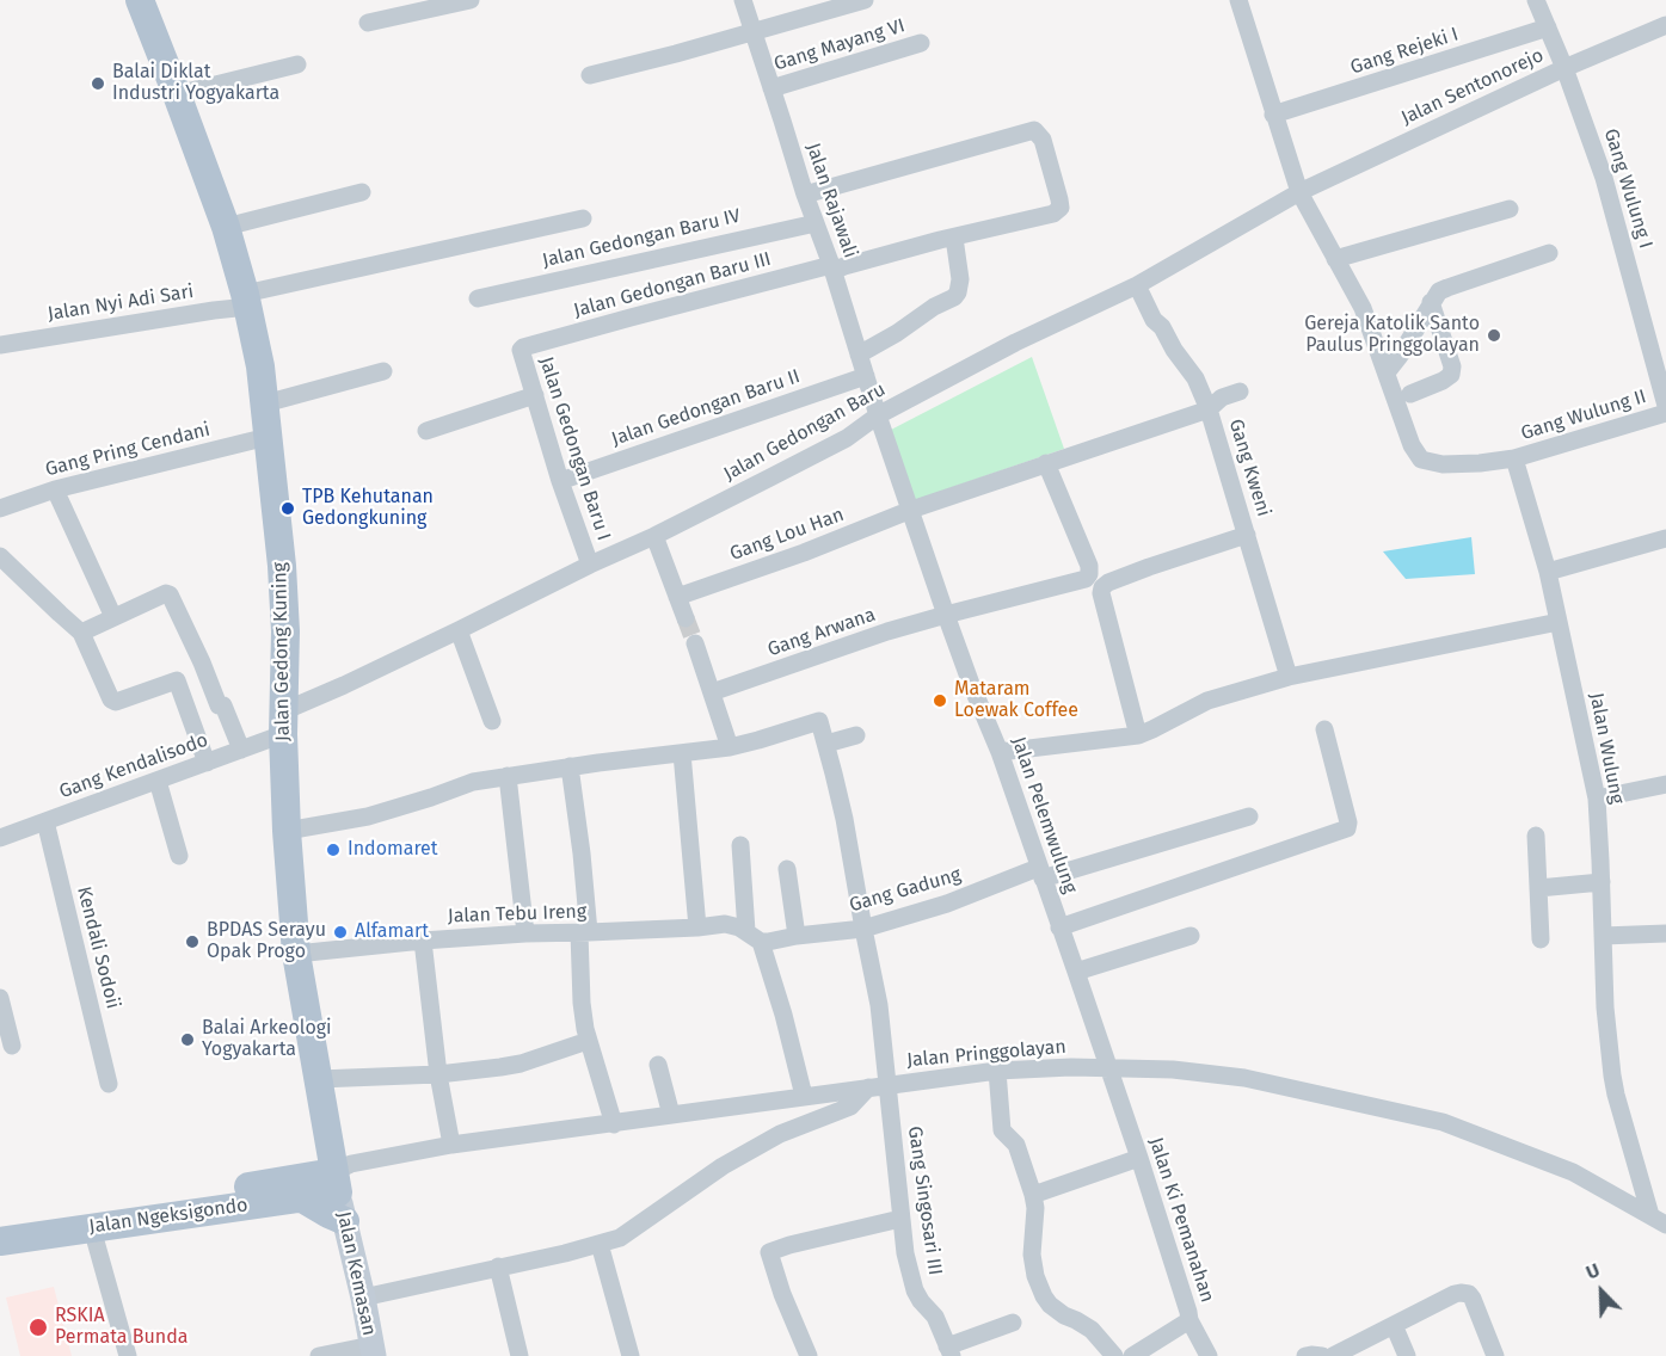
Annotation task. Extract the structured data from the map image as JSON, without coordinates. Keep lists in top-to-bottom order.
{
  "streets": {
    "main road": ["Jalan Gedong Kuning", "Jalan Ngeksigondo"],
    "street": [
      "Gang Mayang VI",
      "Gang Rejeki I",
      "Jalan Sentonorejo",
      "Gang Wulung I",
      "Jalan Rajawali",
      "Jalan Gedongan Baru IV",
      "Jalan Gedongan Baru III",
      "Jalan Nyi Adi Sari",
      "Jalan Gedongan Baru II",
      "Gang Wulung II",
      "Jalan Gedongan Baru",
      "Jalan Gedongan Baru I",
      "Gang Pring Cendani",
      "Gang Kweni",
      "Gang Lou Han",
      "Gang Arwana",
      "Jalan Wulung",
      "Gang Kendalisodo",
      "Jalan Pelemwulung",
      "Gang Gadung",
      "Jalan Tebu Ireng",
      "Kendali Sodoii",
      "Jalan Pringgolayan",
      "Gang Singosari III",
      "Jalan Ki Pemanahan",
      "Jalan Kemasan"
    ]
  },
  "crossings": [
    ["Gang Mayang VI", "Jalan Rajawali"],
    ["Gang Rejeki I", "Gang Wulung I"],
    ["Jalan Sentonorejo", "Gang Wulung I"],
    ["Jalan Sentonorejo", "Jalan Gedongan Baru"],
    ["Jalan Rajawali", "Jalan Gedongan Baru IV"],
    ["Jalan Rajawali", "Jalan Gedongan Baru III"],
    ["Jalan Rajawali", "Jalan Gedongan Baru II"],
    ["Jalan Rajawali", "Jalan Gedongan Baru"],
    ["Jalan Rajawali", "Jalan Pelemwulung"],
    ["Jalan Gedongan Baru III", "Jalan Gedongan Baru I"],
    ["Jalan Nyi Adi Sari", "Jalan Gedong Kuning"],
    ["Jalan Gedongan Baru II", "Jalan Gedongan Baru I"],
    ["Gang Wulung II", "Jalan Wulung"],
    ["Jalan Gedongan Baru", "Jalan Gedongan Baru I"],
    ["Jalan Gedongan Baru", "Gang Kweni"],
    ["Jalan Gedongan Baru", "Jalan Gedong Kuning"],
    ["Jalan Gedongan Baru", "Gang Kendalisodo"],
    ["Jalan Gedongan Baru", "Jalan Pelemwulung"],
    ["Gang Pring Cendani", "Jalan Gedong Kuning"],
    ["Gang Kweni", "Gang Lou Han"],
    ["Gang Lou Han", "Gang Arwana"],
    ["Gang Lou Han", "Jalan Pelemwulung"],
    ["Gang Arwana", "Jalan Pelemwulung"],
    ["Jalan Gedong Kuning", "Gang Kendalisodo"],
    ["Jalan Gedong Kuning", "Jalan Tebu Ireng"],
    ["Jalan Gedong Kuning", "Jalan Pringgolayan"],
    ["Jalan Gedong Kuning", "Jalan Ngeksigondo"],
    ["Jalan Gedong Kuning", "Jalan Kemasan"],
    ["Jalan Wulung", "Jalan Pringgolayan"],
    ["Gang Kendalisodo", "Kendali Sodoii"],
    ["Jalan Pelemwulung", "Gang Gadung"],
    ["Jalan Pelemwulung", "Jalan Pringgolayan"],
    ["Jalan Pelemwulung", "Jalan Ki Pemanahan"],
    ["Gang Gadung", "Jalan Tebu Ireng"],
    ["Gang Gadung", "Gang Singosari III"],
    ["Jalan Pringgolayan", "Gang Singosari III"],
    ["Jalan Pringgolayan", "Jalan Ngeksigondo"],
    ["Jalan Pringgolayan", "Jalan Ki Pemanahan"],
    ["Jalan Pringgolayan", "Jalan Kemasan"],
    ["Jalan Ngeksigondo", "Jalan Kemasan"]
  ],
  "places": [
    "Balai Diklat Industri Yogyakarta",
    "Gereja Katolik Santo Paulus Pringgolayan",
    "TPB Kehutanan Gedongkuning",
    "Mataram Loewak Coffee",
    "Indomaret",
    "Alfamart",
    "BPDAS Serayu Opak Progo",
    "Balai Arkeologi Yogyakarta",
    "RSKIA Permata Bunda"
  ],
  "north": "top left"
}
